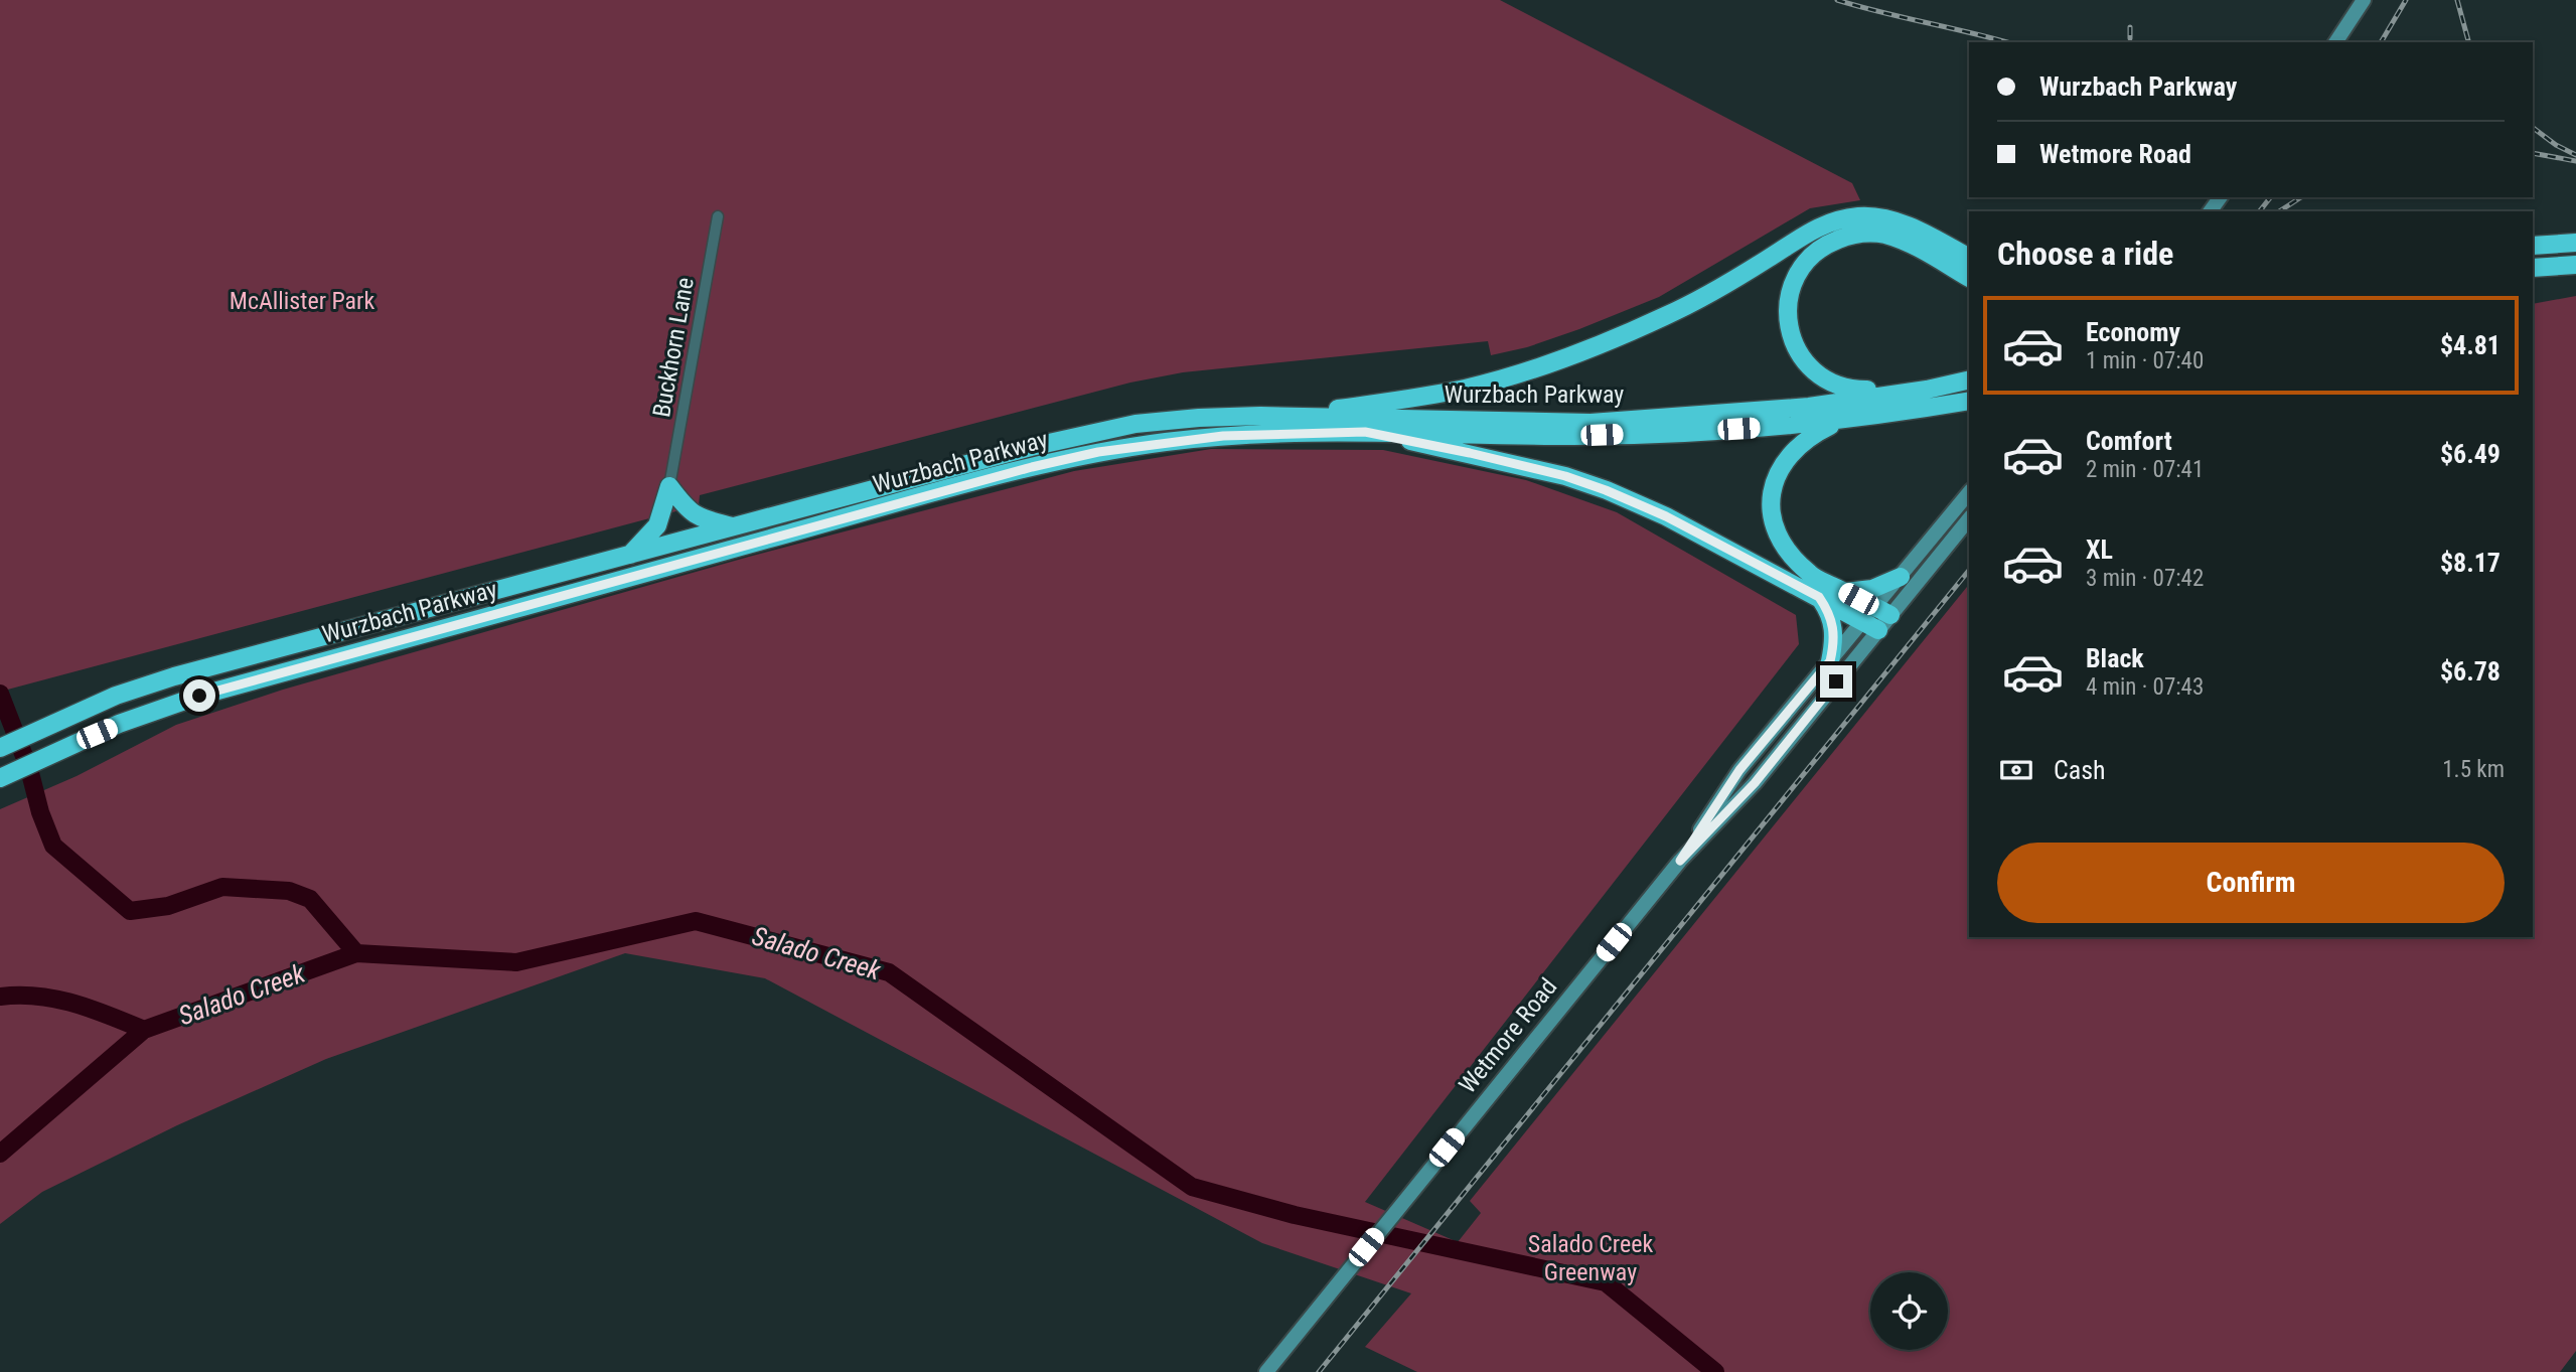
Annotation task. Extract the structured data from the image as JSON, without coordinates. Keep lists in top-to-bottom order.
{
  "streets": {
    "highway": ["Wurzbach Parkway"],
    "main road": ["Wetmore Road"],
    "street": ["Buckhorn Lane"]
  },
  "water": ["Salado Creek"],
  "parks": ["McAllister Park", "Salado Creek Greenway"],
  "page": {
    "banner": ["Wurzbach Parkway", "Wetmore Road"],
    "heading": "Choose a ride",
    "list": [
      {
        "name": "Economy",
        "note": "1 min · 07:40",
        "value": "$4.81"
      },
      {
        "name": "Comfort",
        "note": "2 min · 07:41",
        "value": "$6.49"
      },
      {
        "name": "XL",
        "note": "3 min · 07:42",
        "value": "$8.17"
      },
      {
        "name": "Black",
        "note": "4 min · 07:43",
        "value": "$6.78"
      }
    ],
    "pay": ["Cash", "1.5 km"],
    "buttons": "Confirm"
  }
}
